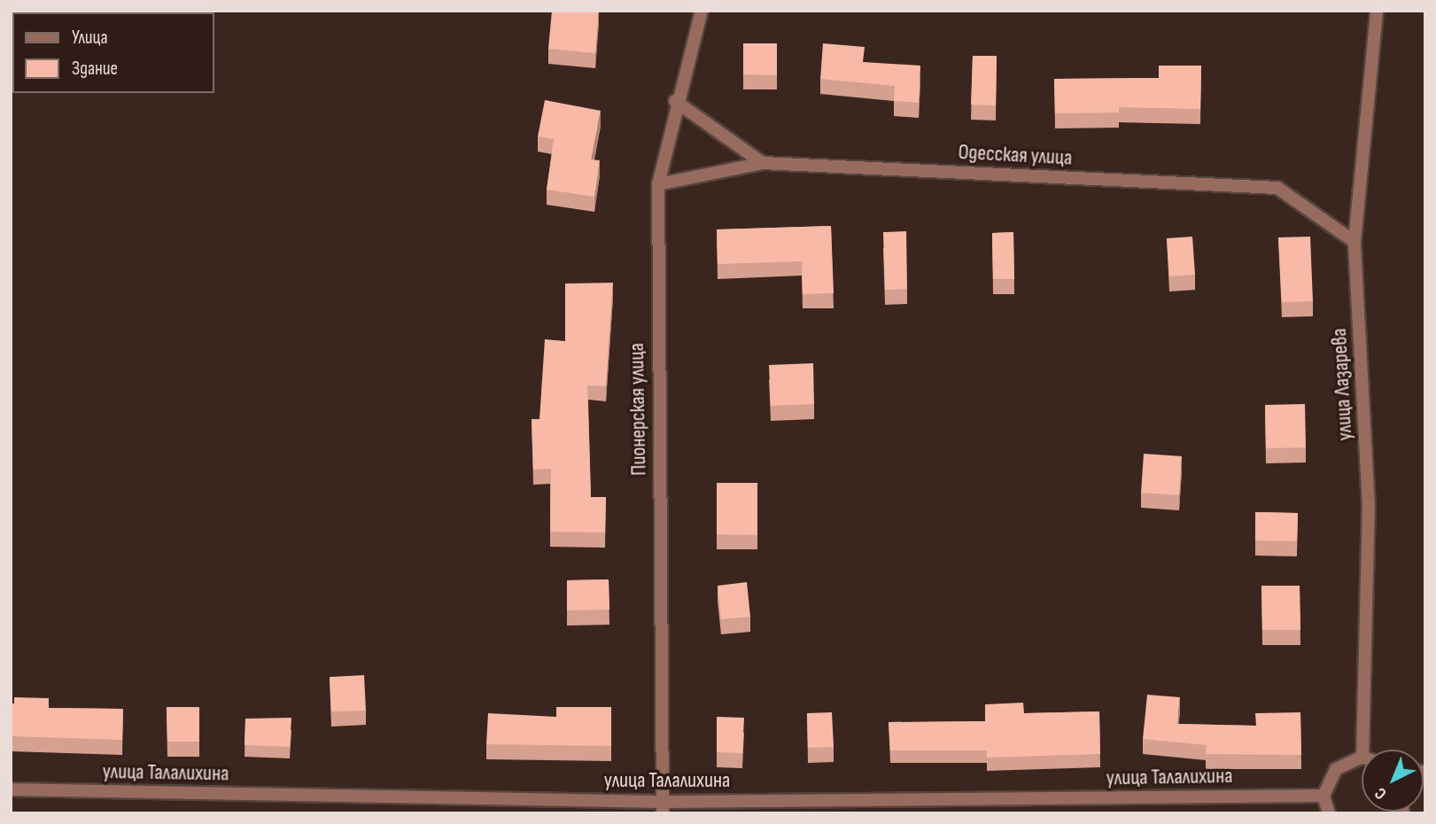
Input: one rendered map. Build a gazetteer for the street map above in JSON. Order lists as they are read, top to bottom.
{
  "streets": {
    "street": [
      "Одесская улица",
      "улица Лазарева",
      "Пионерская улица",
      "улица Талалихина"
    ]
  },
  "crossings": [
    ["Одесская улица", "улица Лазарева"],
    ["Одесская улица", "Пионерская улица"],
    ["Пионерская улица", "улица Талалихина"]
  ],
  "legend": ["Улица", "Здание"],
  "north": "bottom left"
}
